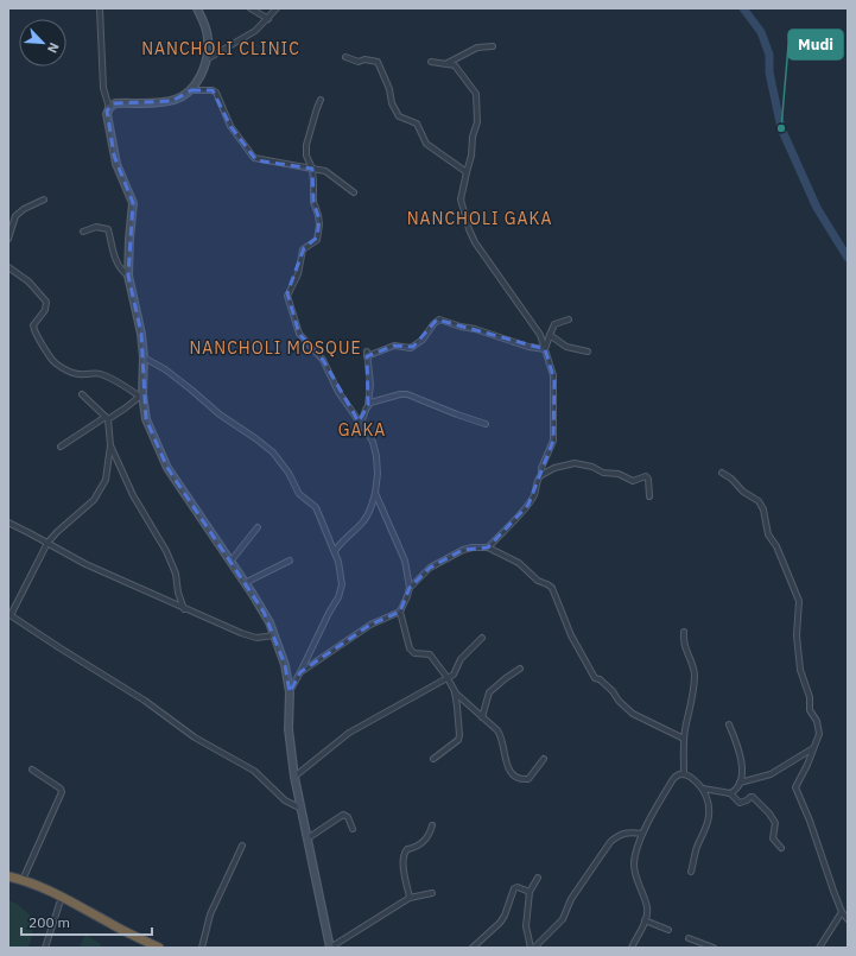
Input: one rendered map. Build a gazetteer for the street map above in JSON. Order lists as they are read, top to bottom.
{
  "districts": [
    "NANCHOLI CLINIC",
    "NANCHOLI GAKA",
    "NANCHOLI MOSQUE",
    "GAKA"
  ],
  "places": ["Mudi"],
  "scale_bar": "200 m",
  "north": "bottom right"
}
